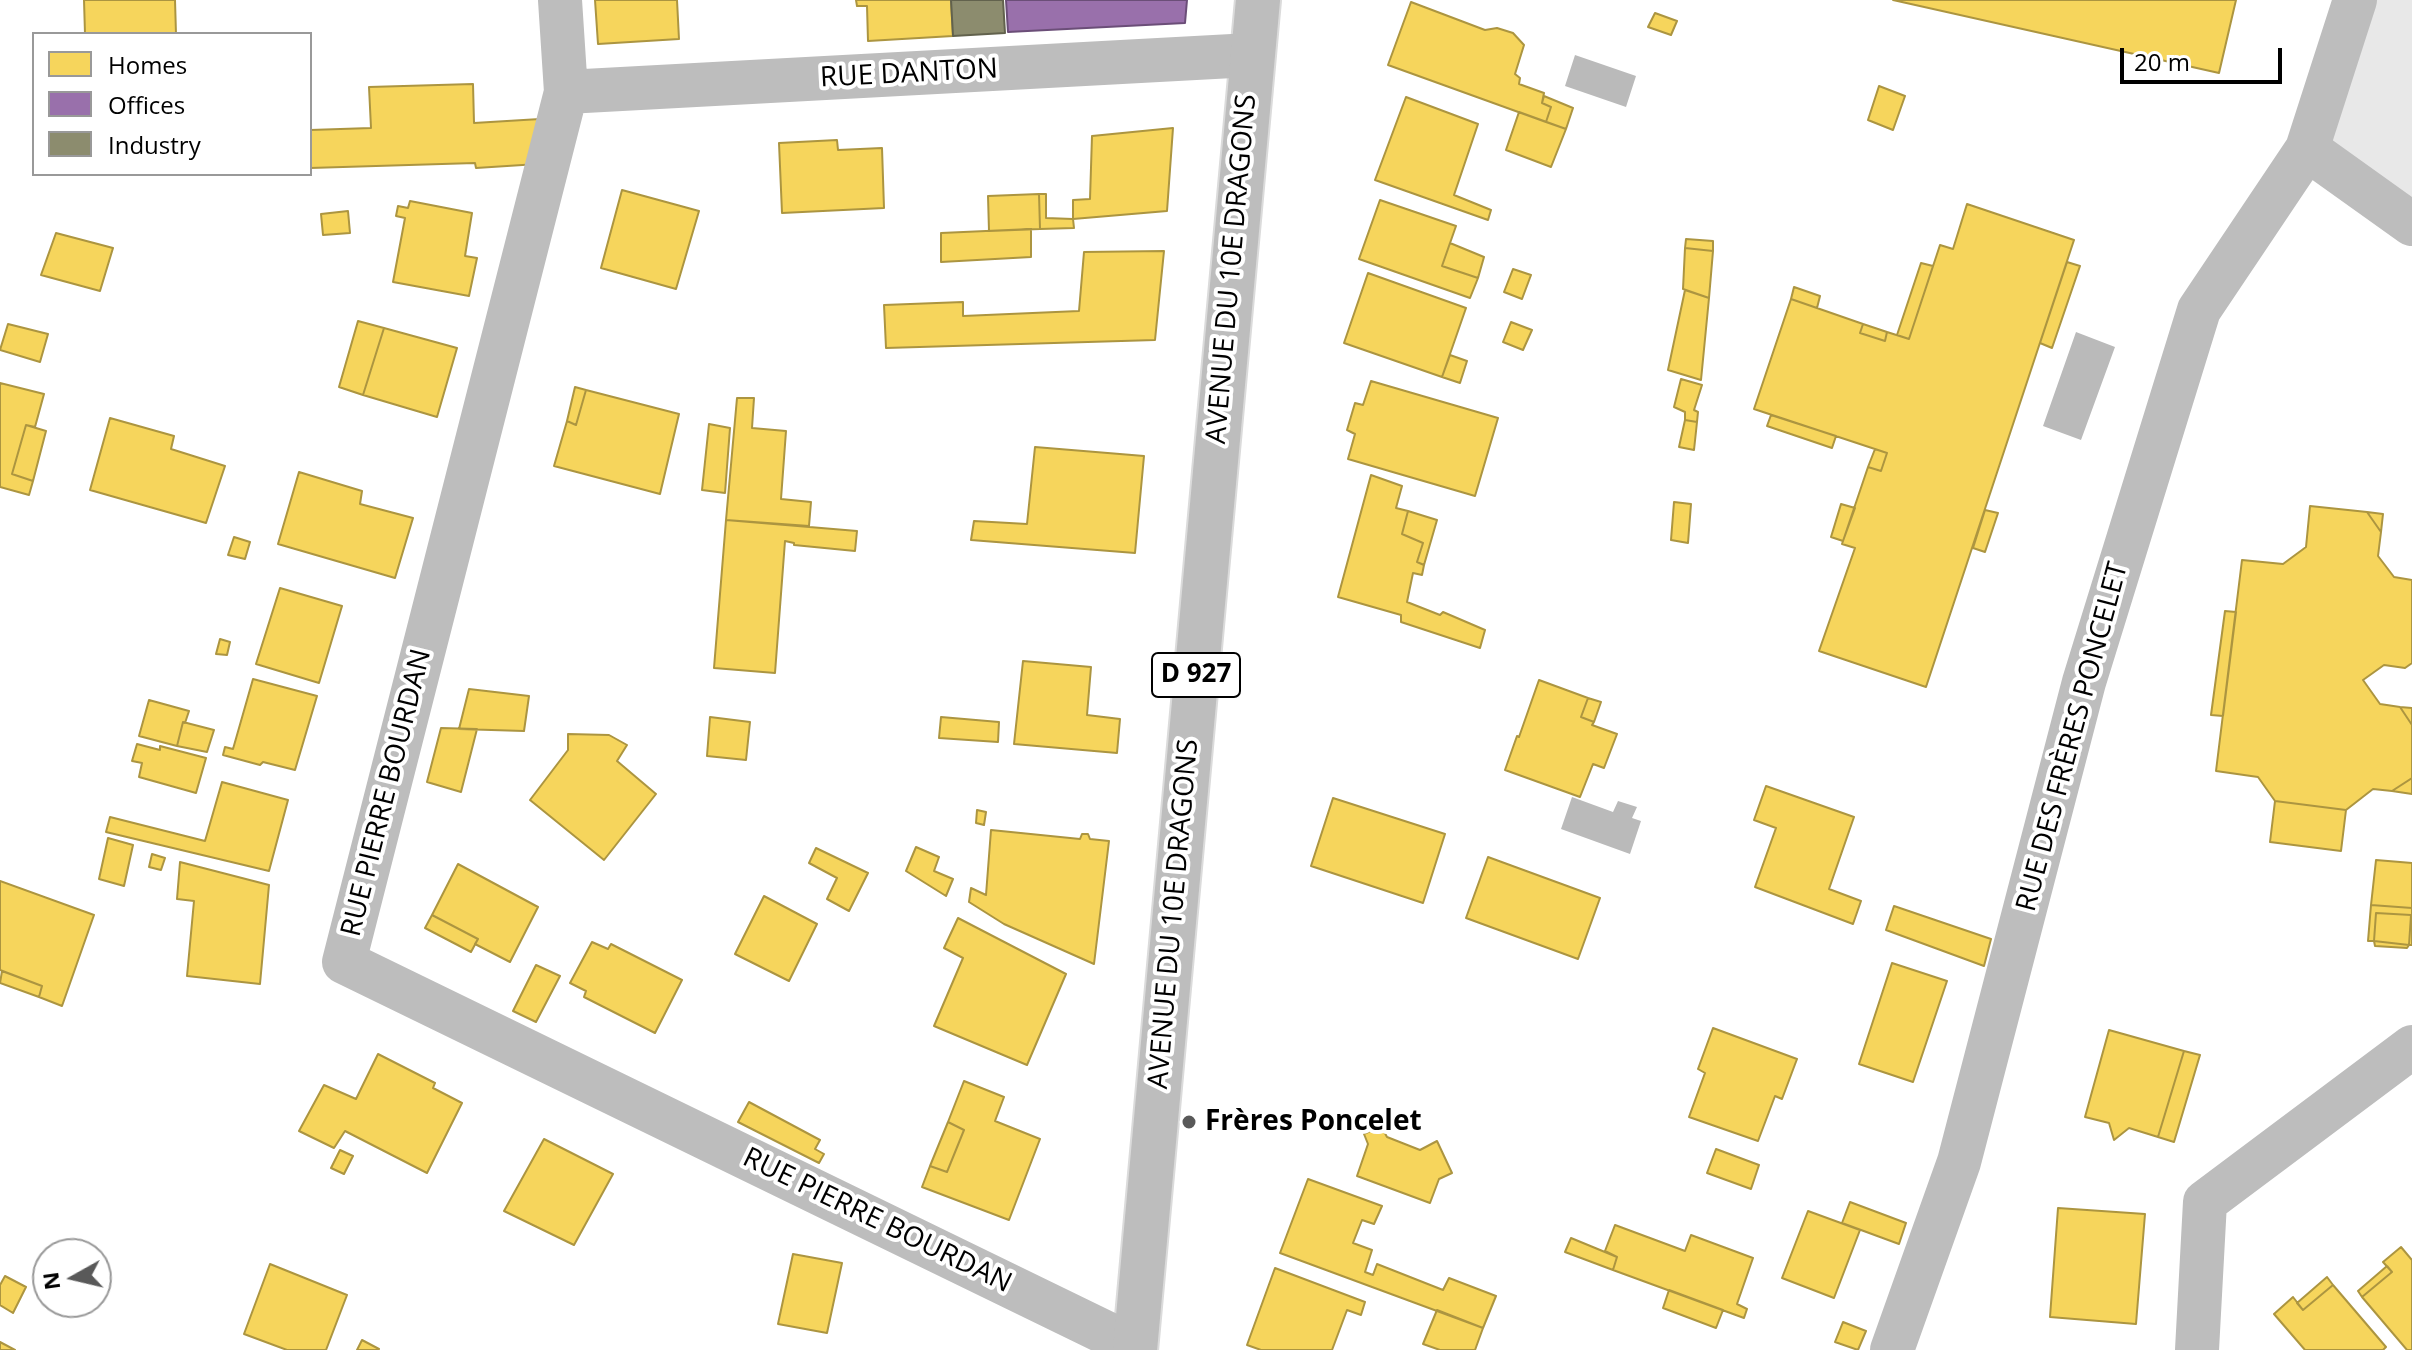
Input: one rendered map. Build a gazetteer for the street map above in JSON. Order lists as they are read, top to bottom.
{
  "streets": {
    "street": [
      "RUE DANTON",
      "AVENUE DU 10E DRAGONS",
      "D 927",
      "RUE DES FRÈRES PONCELET",
      "RUE PIERRE BOURDAN"
    ]
  },
  "crossings": [
    ["RUE DANTON", "AVENUE DU 10E DRAGONS"],
    ["RUE DANTON", "RUE PIERRE BOURDAN"],
    ["AVENUE DU 10E DRAGONS", "RUE PIERRE BOURDAN"]
  ],
  "places": ["Frères Poncelet"],
  "legend": ["Homes", "Offices", "Industry"],
  "scale_bar": "20 m",
  "north": "left"
}
